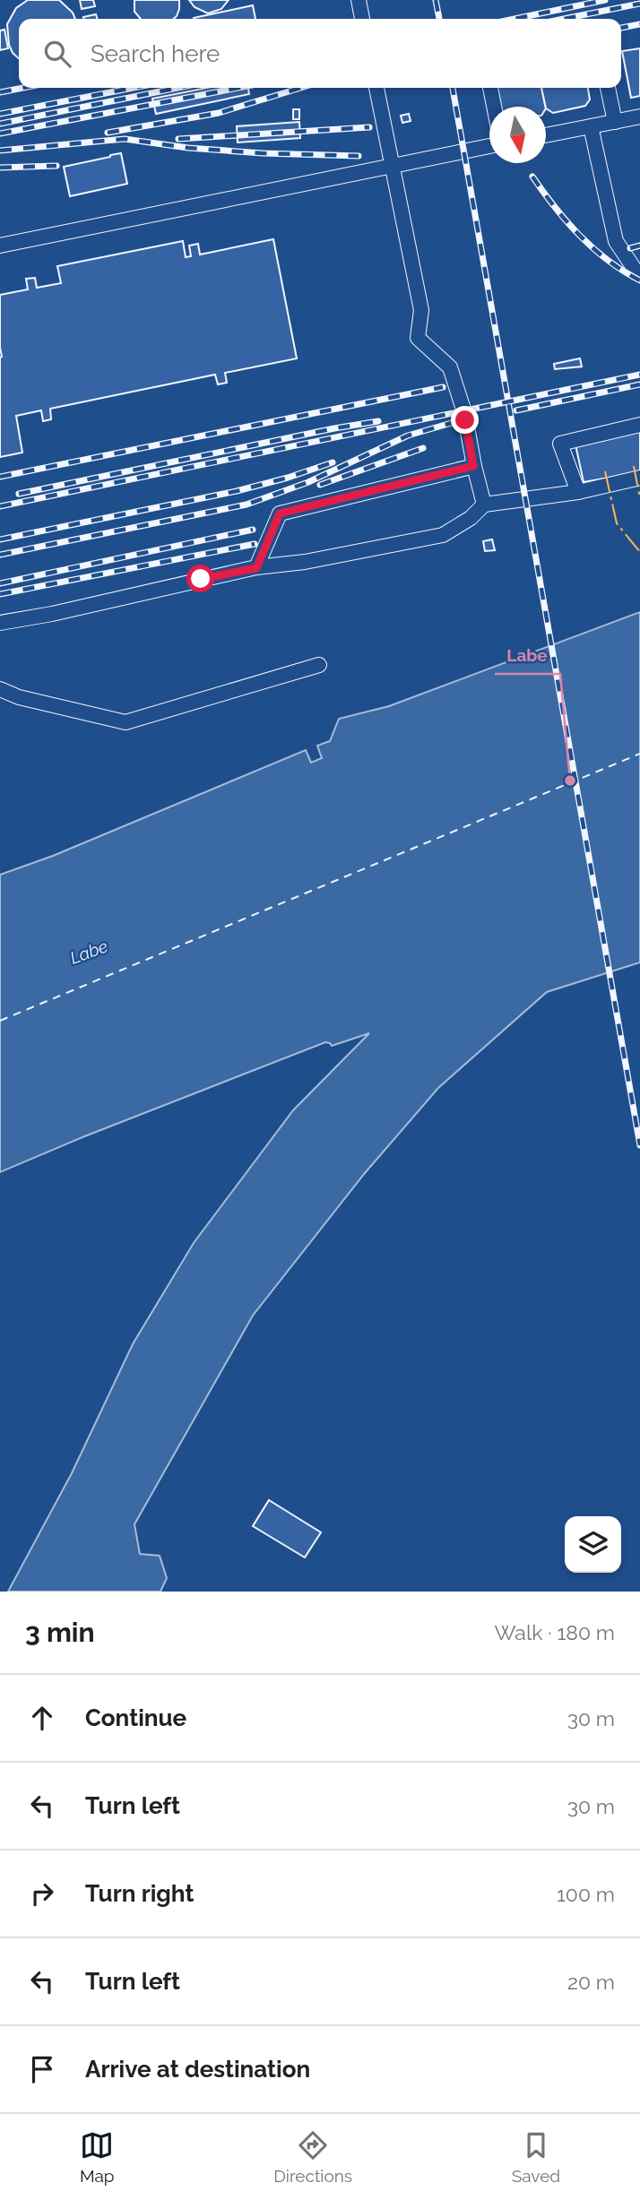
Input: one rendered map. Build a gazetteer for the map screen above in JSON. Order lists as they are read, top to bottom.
{
  "water": ["Labe"],
  "places": ["Labe"],
  "north": "bottom",
  "page": {
    "search": "Search here",
    "heading": ["3 min", "Walk · 180 m"],
    "list": [
      ["Continue", "30 m"],
      ["Turn left", "30 m"],
      ["Turn right", "100 m"],
      ["Turn left", "20 m"],
      "Arrive at destination"
    ],
    "nav": ["Map", "Directions", "Saved"]
  }
}
